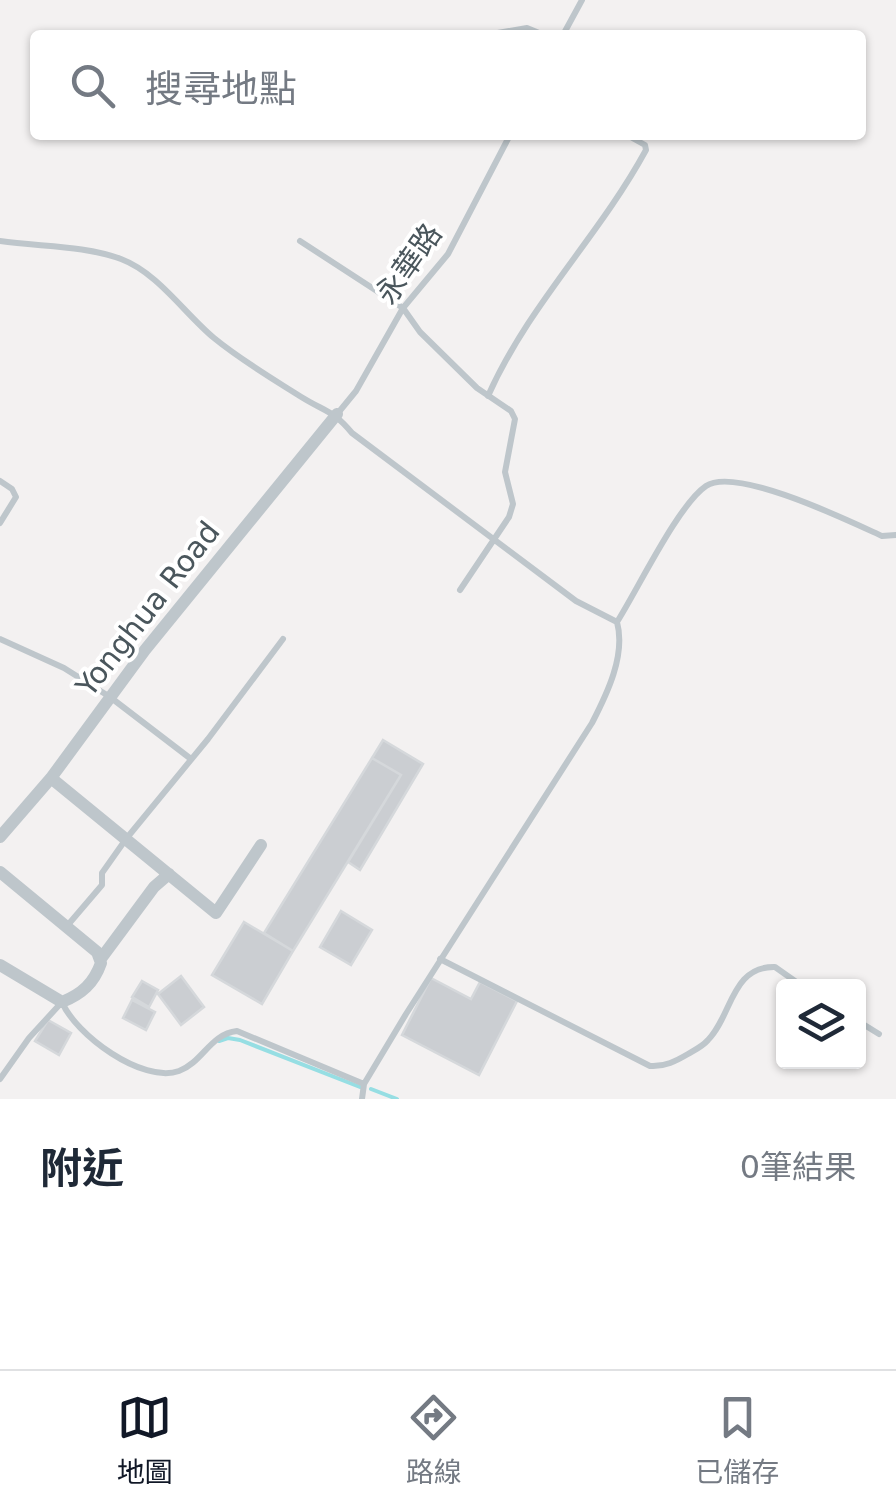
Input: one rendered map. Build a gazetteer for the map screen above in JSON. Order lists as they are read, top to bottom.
{
  "streets": {
    "street": ["Yonghua Road"],
    "lane": ["永華路"]
  },
  "crossings": [
    ["永華路", "Yonghua Road"]
  ],
  "page": {
    "search": "搜尋地點",
    "heading": ["附近", "0筆結果"],
    "nav": ["地圖", "路線", "已儲存"]
  }
}
